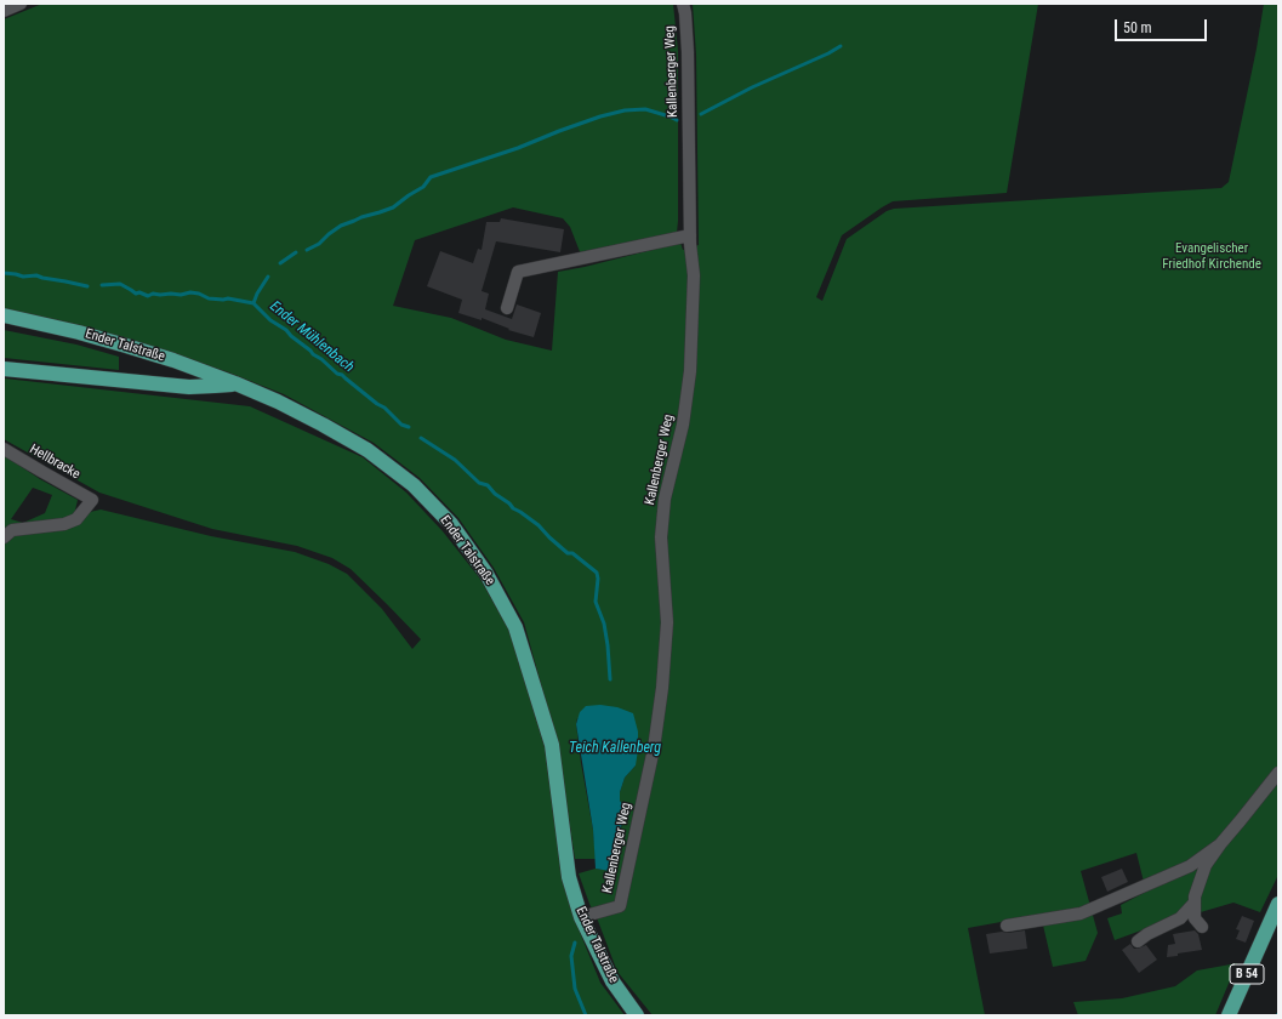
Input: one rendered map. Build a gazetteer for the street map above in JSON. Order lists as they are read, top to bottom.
{
  "streets": {
    "main road": ["Ender Talstraße", "B 54"],
    "street": ["Kallenberger Weg", "Hellbracke"]
  },
  "crossings": [
    ["Kallenberger Weg", "Ender Talstraße"]
  ],
  "water": ["Ender Mühlenbach", "Teich Kallenberg"],
  "parks": ["Evangelischer Friedhof Kirchende"],
  "scale_bar": "50 m"
}
